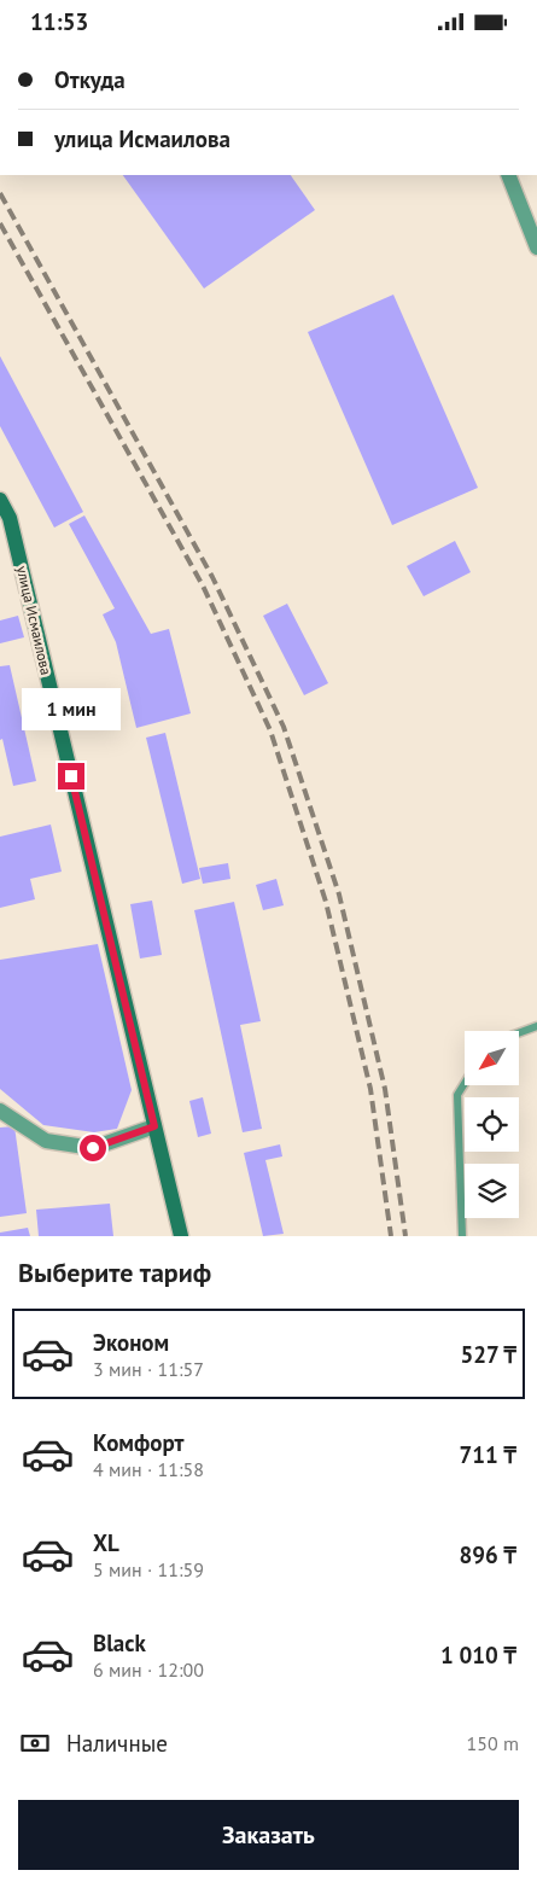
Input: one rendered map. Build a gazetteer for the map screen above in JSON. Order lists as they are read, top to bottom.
{
  "streets": {
    "main road": ["улица Исмаилова"]
  },
  "north": "bottom left",
  "page": {
    "status": "11:53",
    "banner": ["Откуда", "улица Исмаилова"],
    "bubble": "1 мин",
    "heading": "Выберите тариф",
    "list": [
      {
        "name": "Эконом",
        "note": "3 мин · 11:57",
        "value": "527 ₸"
      },
      {
        "name": "Комфорт",
        "note": "4 мин · 11:58",
        "value": "711 ₸"
      },
      {
        "name": "XL",
        "note": "5 мин · 11:59",
        "value": "896 ₸"
      },
      {
        "name": "Black",
        "note": "6 мин · 12:00",
        "value": "1 010 ₸"
      }
    ],
    "pay": ["Наличные", "150 m"],
    "buttons": "Заказать"
  }
}
